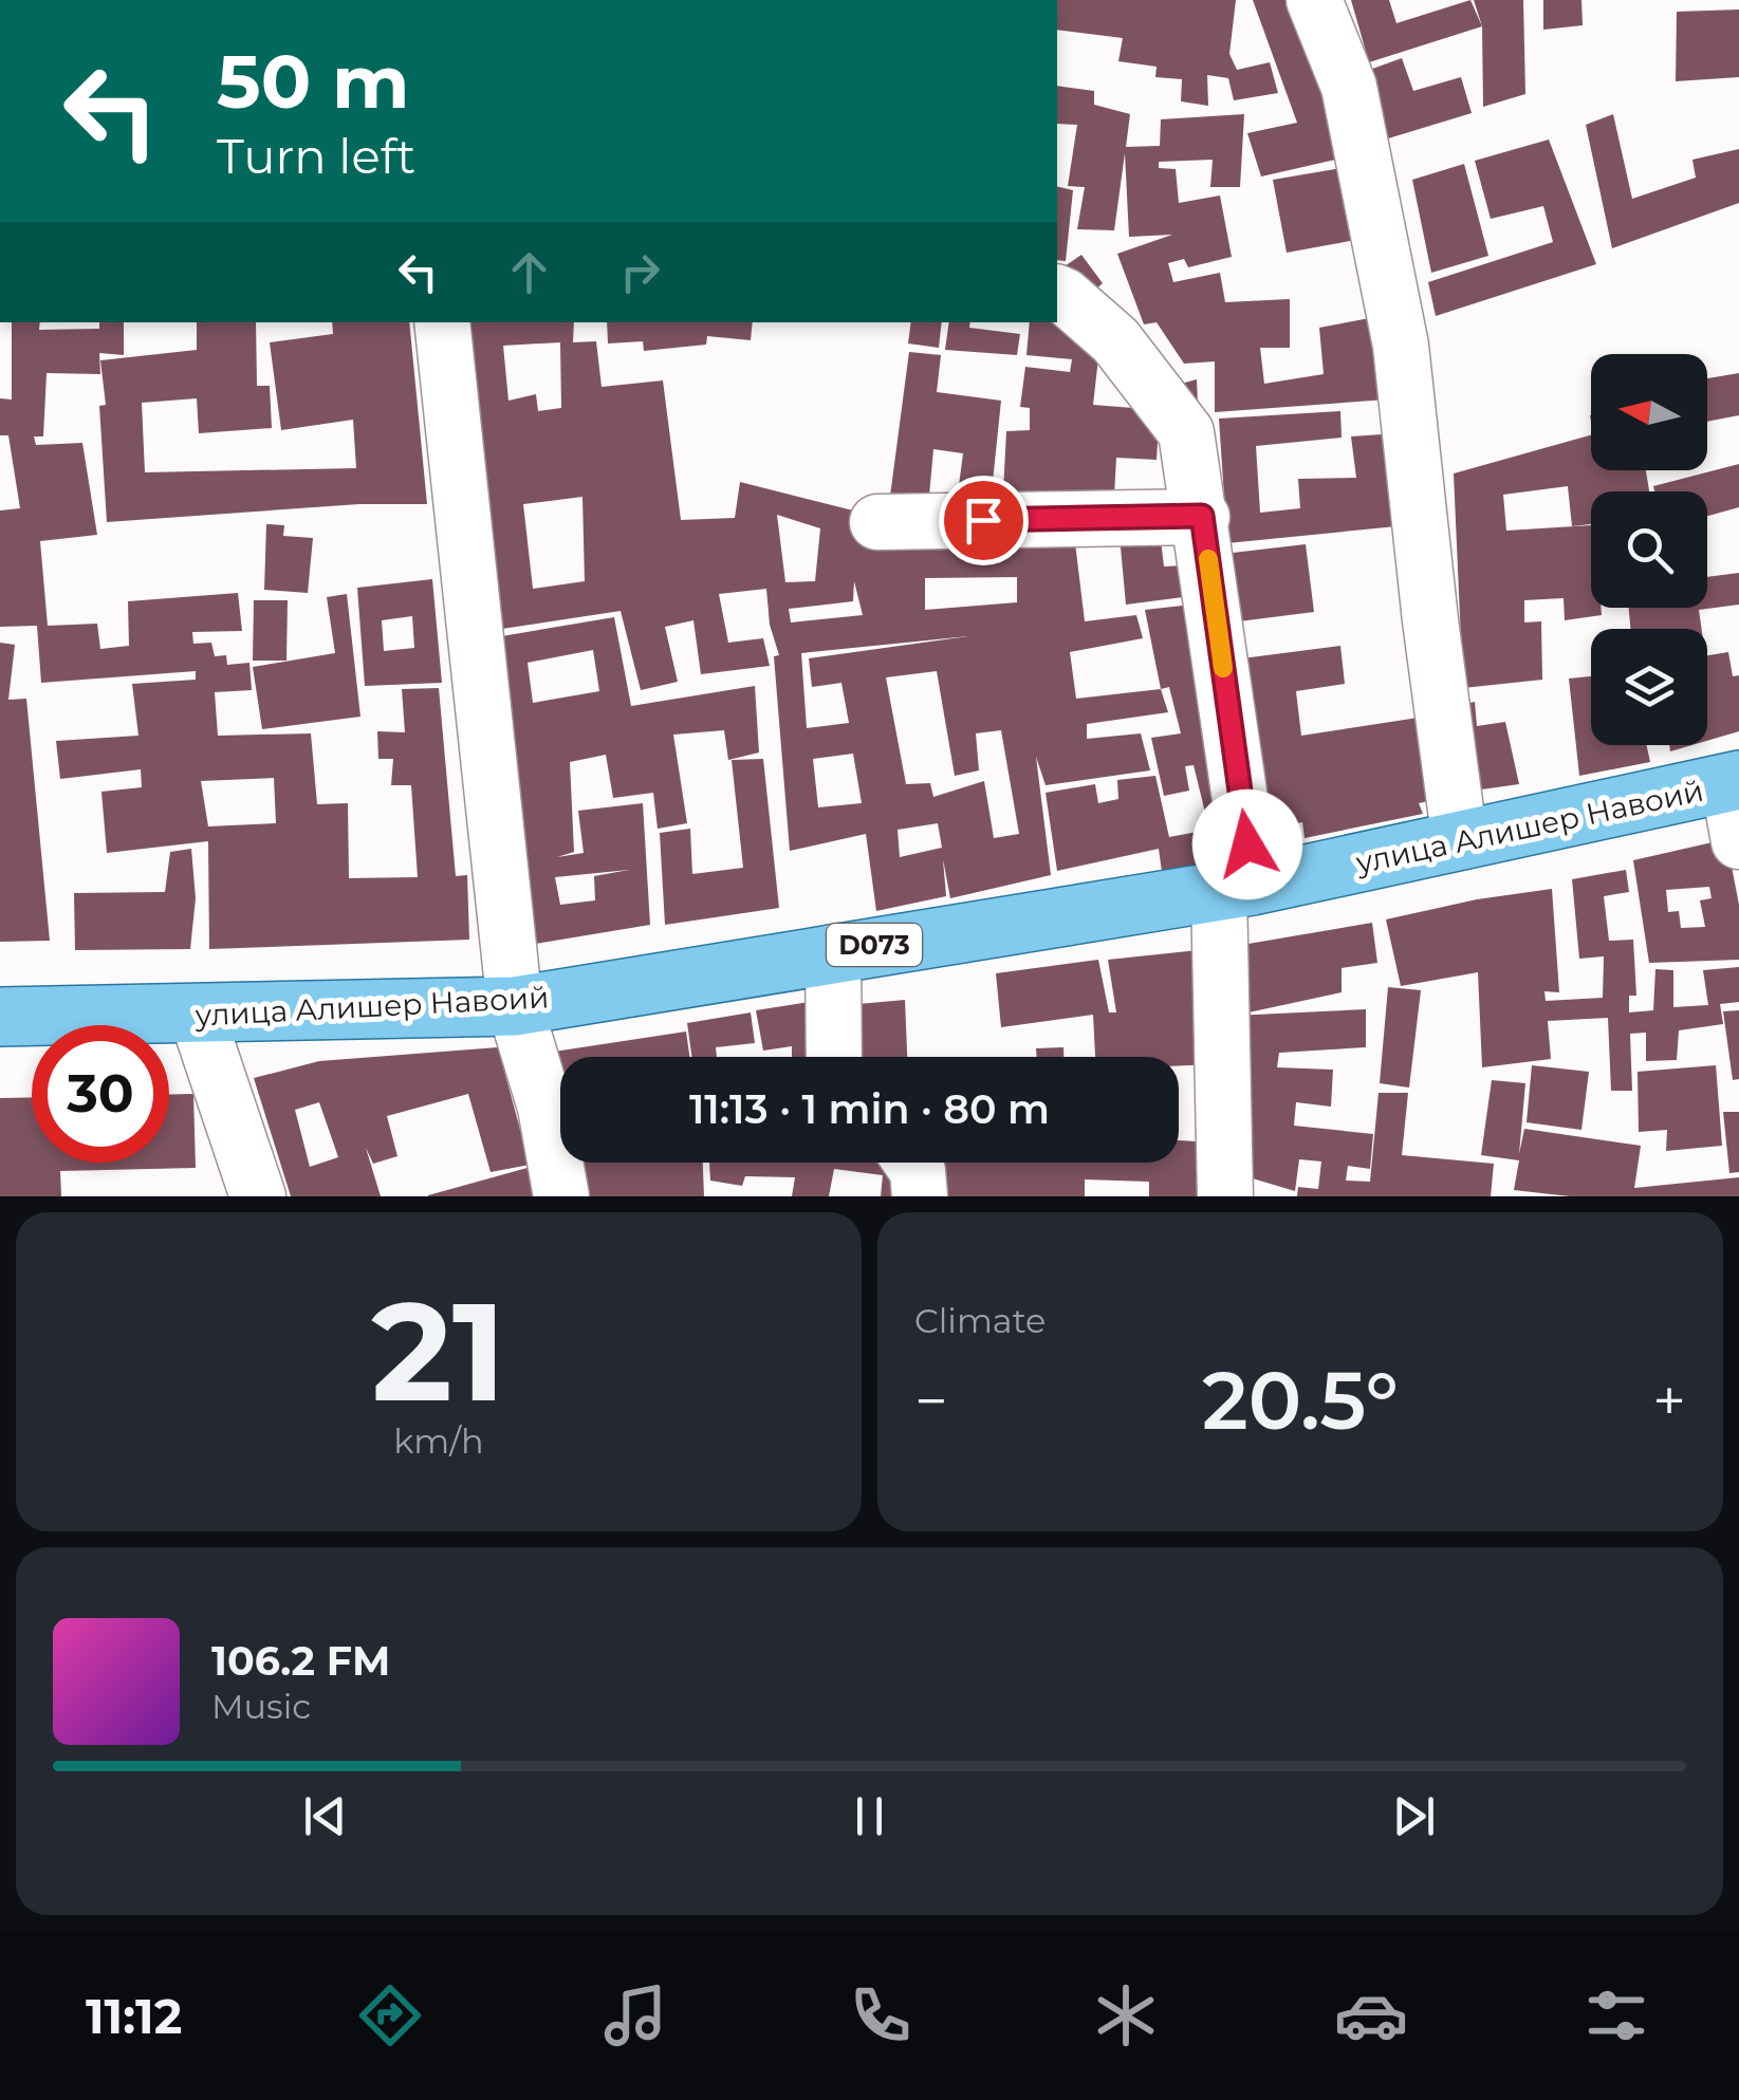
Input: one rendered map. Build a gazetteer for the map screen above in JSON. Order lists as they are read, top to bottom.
{
  "streets": {
    "main road": ["улица Алишер Навоий", "D073"]
  },
  "north": "left",
  "page": {
    "turn": ["50 m", "Turn left"],
    "limit": "30",
    "trip": "11:13 · 1 min · 80 m",
    "tile": [
      ["21", "km/h"],
      "Climate"
    ],
    "heat": ["−", "20.5°", "+"],
    "song": ["106.2 FM", "Music"],
    "tabs": "11:12"
  }
}
